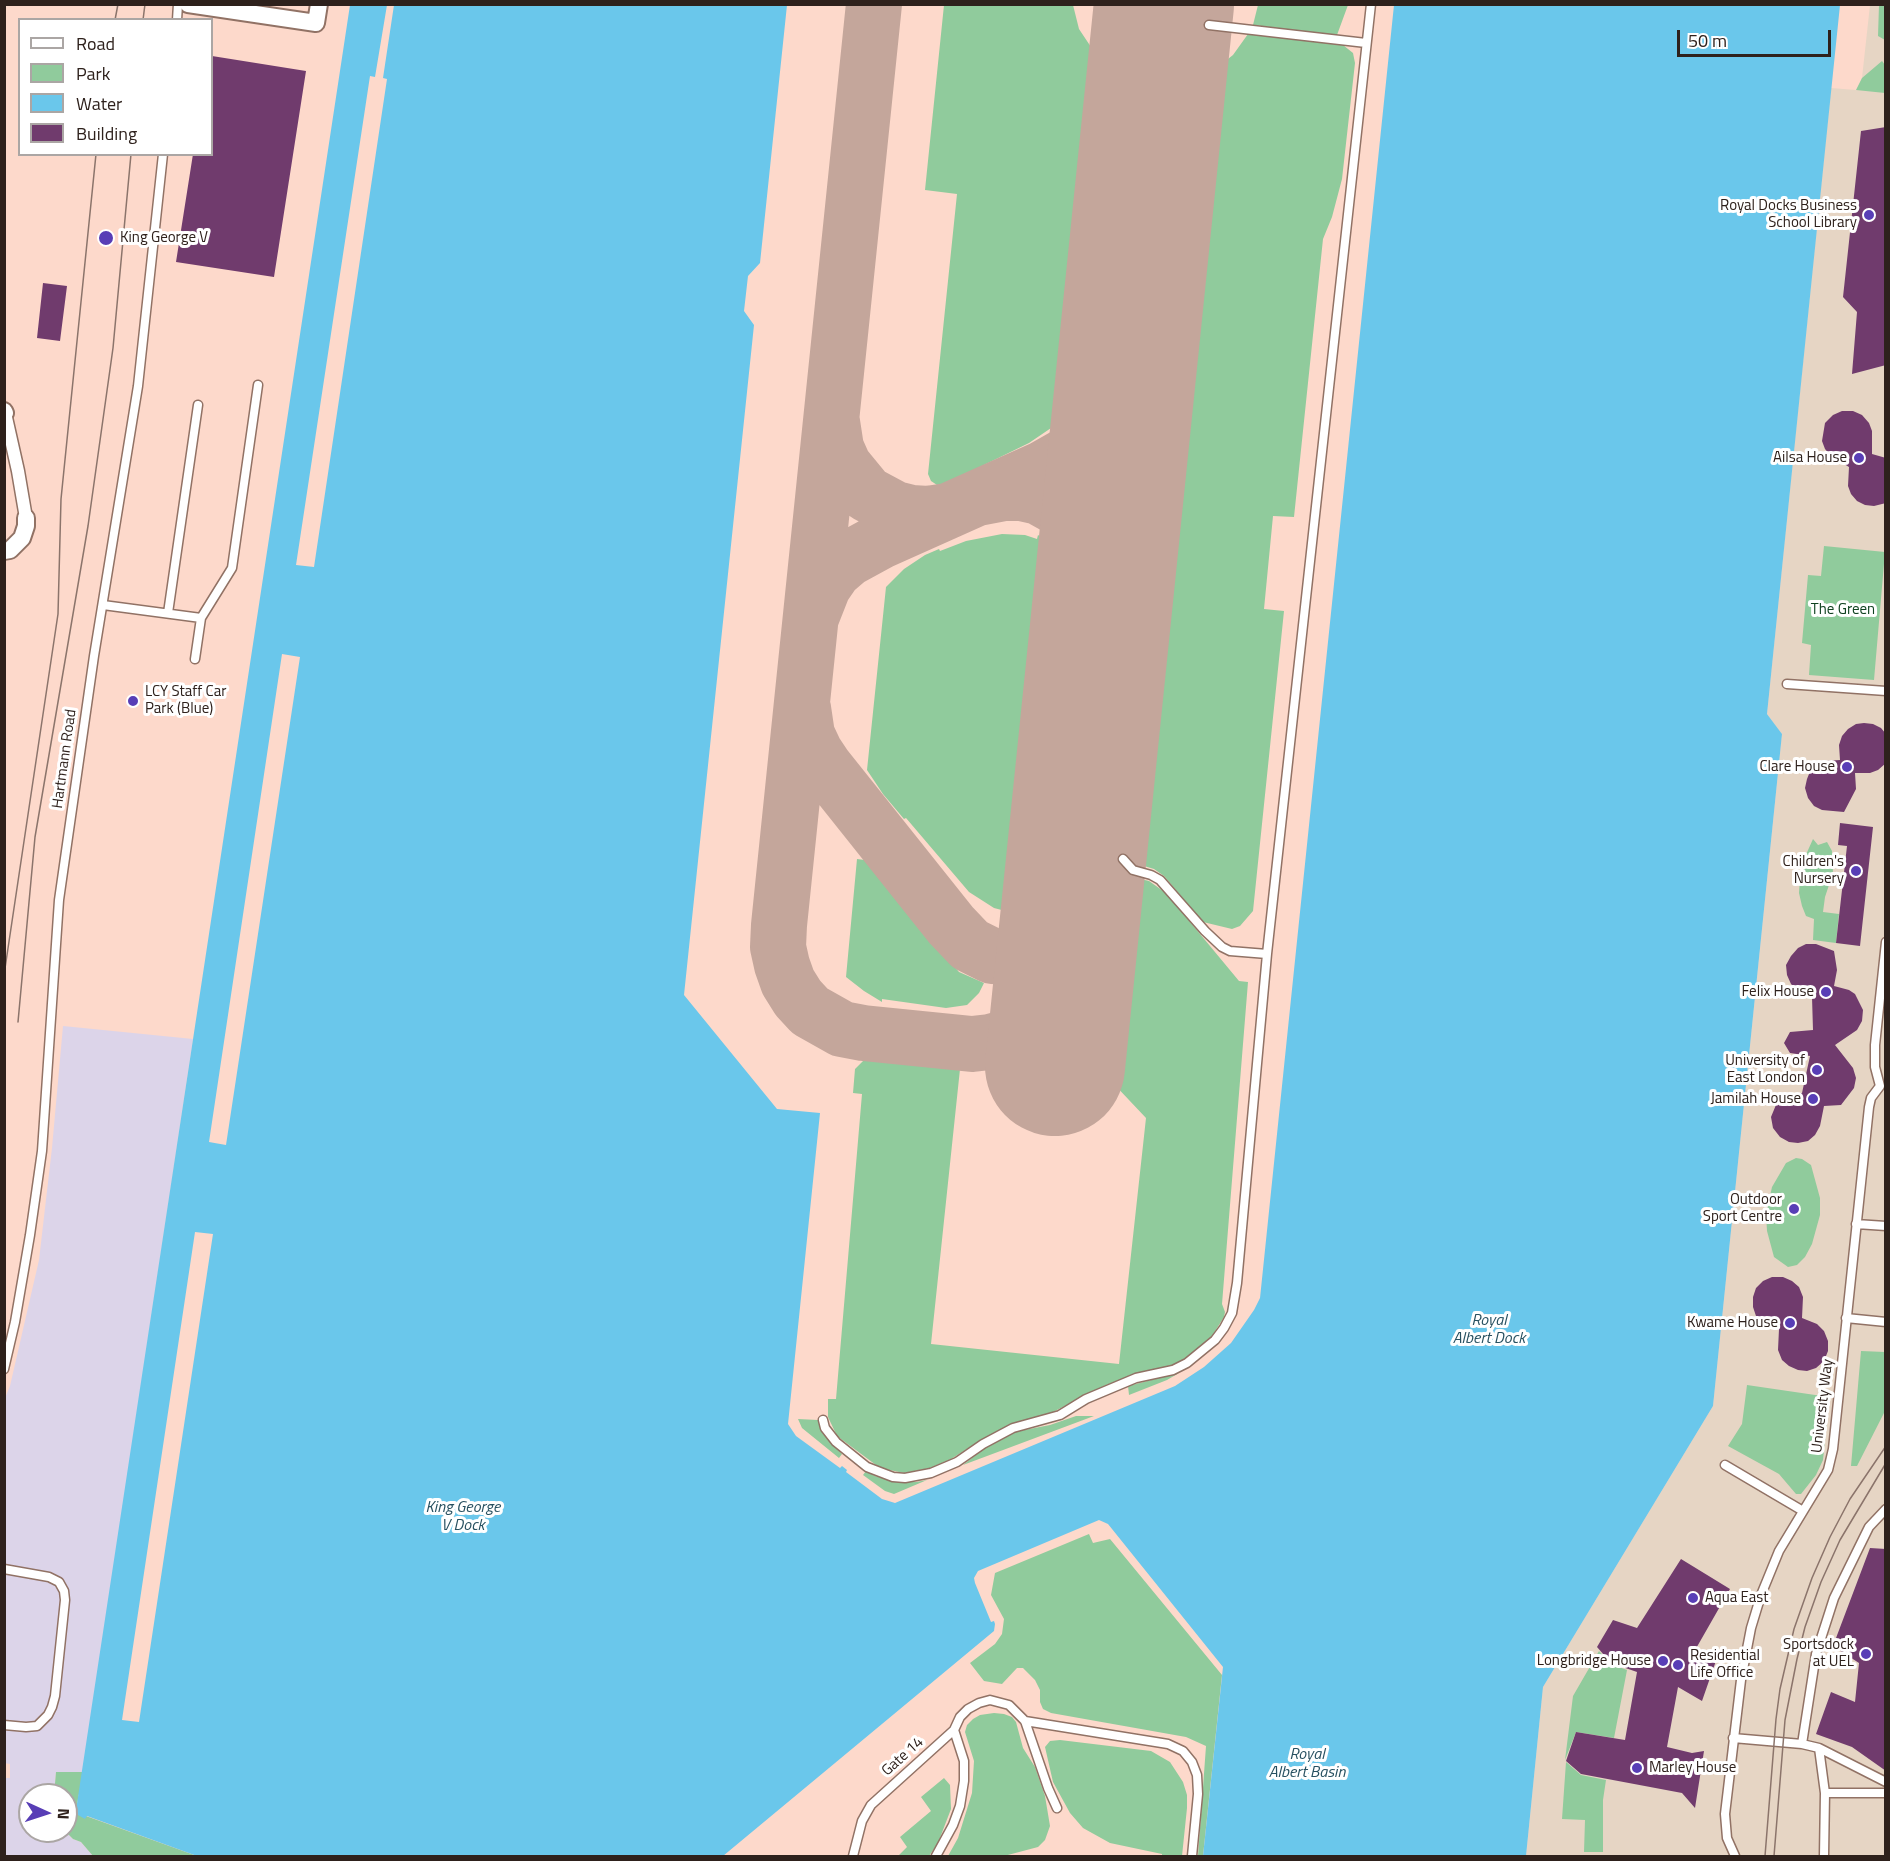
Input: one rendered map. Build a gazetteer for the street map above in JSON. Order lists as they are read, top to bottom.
{
  "streets": {
    "lane": ["Hartmann Road", "University Way", "Gate 14"]
  },
  "water": ["Royal Albert Dock", "King George V Dock", "Royal Albert Basin"],
  "parks": ["The Green"],
  "places": [
    "Royal Docks Business School Library",
    "King George V",
    "Ailsa House",
    "LCY Staff Car Park (Blue)",
    "Clare House",
    "Children's Nursery",
    "Felix House",
    "University of East London",
    "Jamilah House",
    "Outdoor Sport Centre",
    "Kwame House",
    "Aqua East",
    "Sportsdock at UEL",
    "Longbridge House",
    "Residential Life Office",
    "Marley House"
  ],
  "legend": [
    "Road",
    "Park",
    "Water",
    "Building"
  ],
  "scale_bar": "50 m",
  "north": "right"
}
